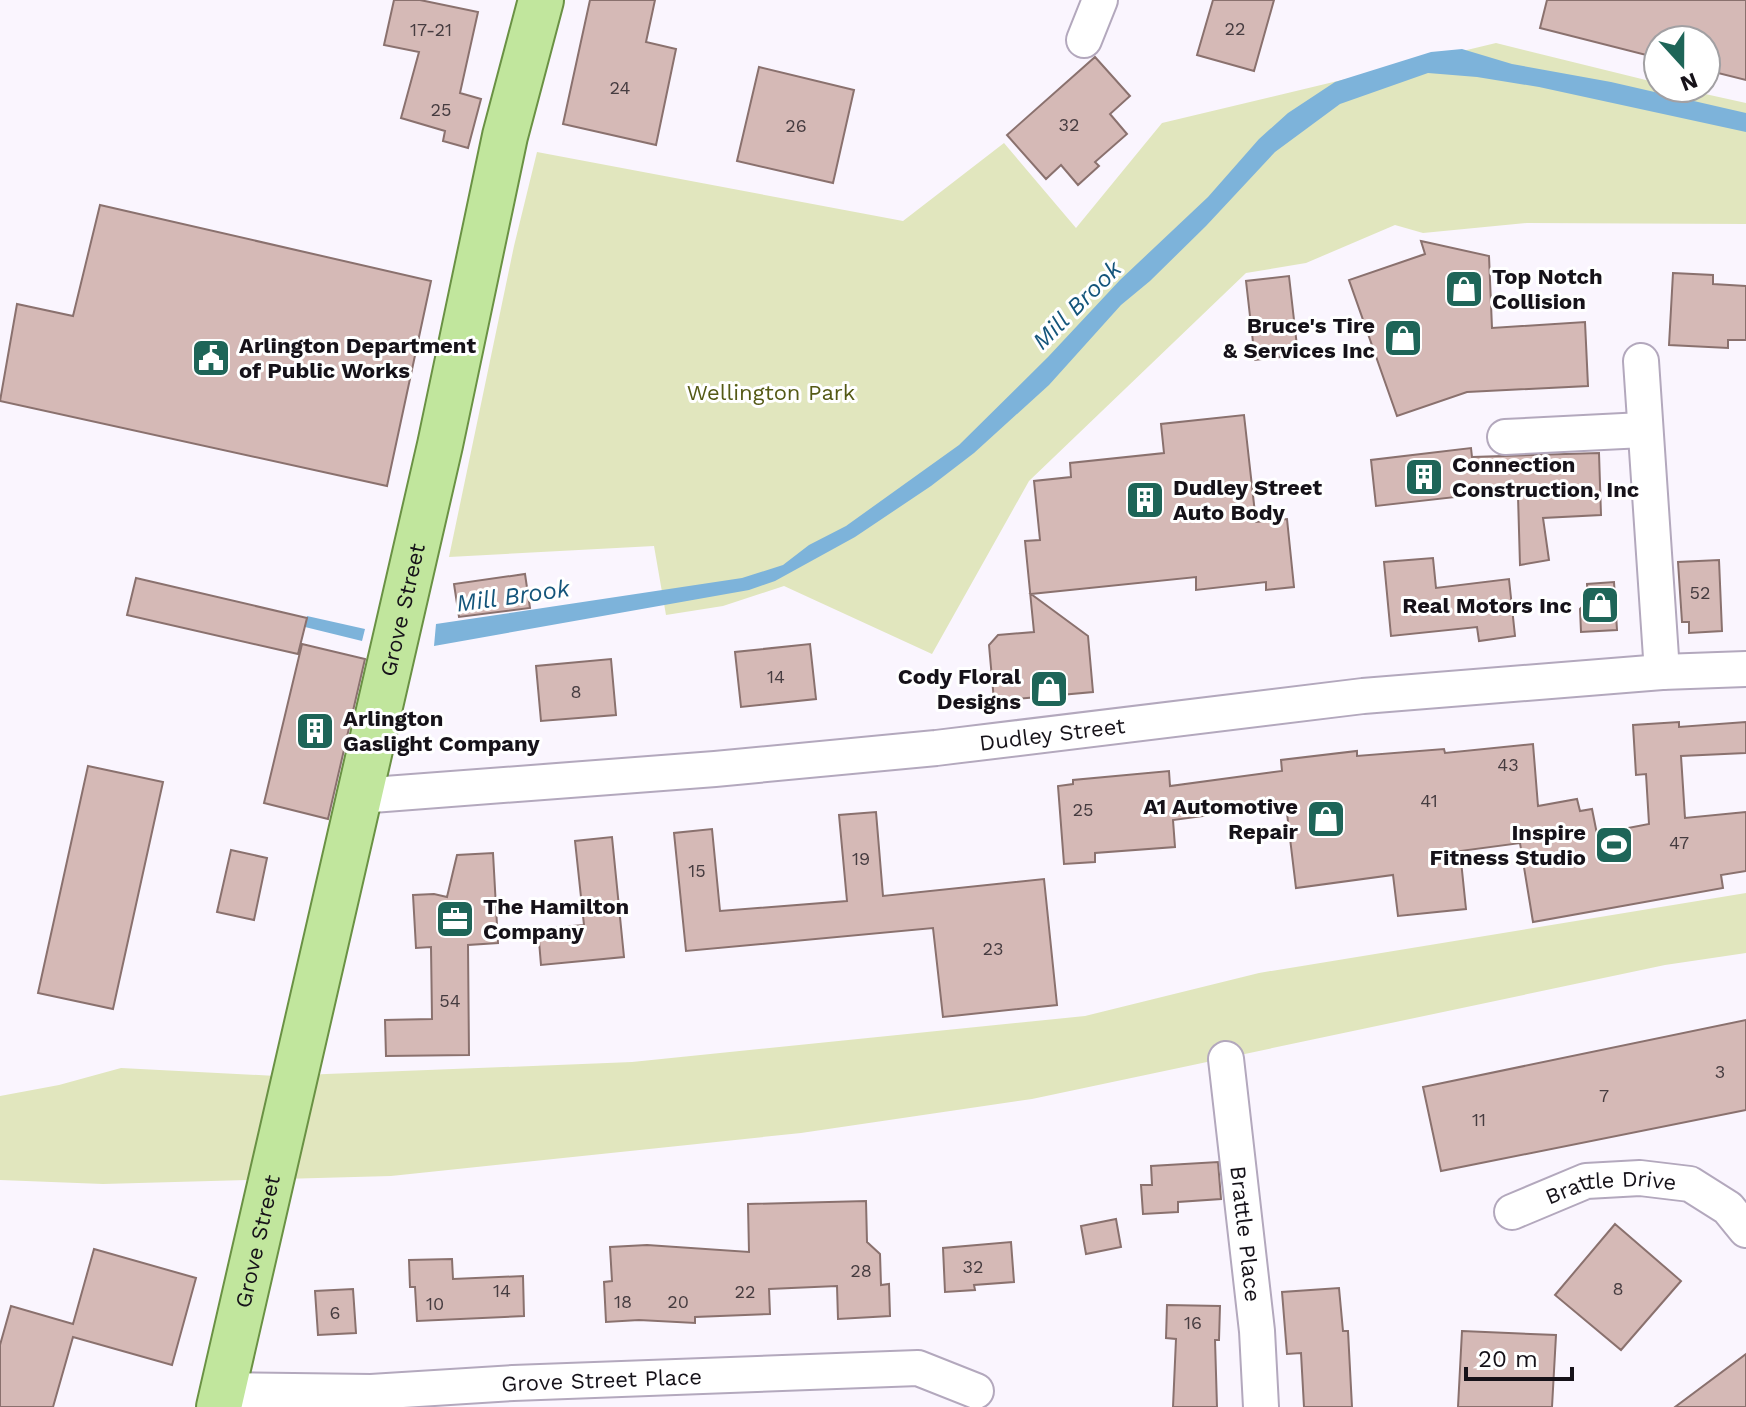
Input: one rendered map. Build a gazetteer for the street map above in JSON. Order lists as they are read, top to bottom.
{
  "streets": {
    "main road": ["Grove Street"],
    "street": [
      "Dudley Street",
      "Brattle Drive",
      "Brattle Place",
      "Grove Street Place"
    ]
  },
  "crossings": [
    ["Grove Street", "Dudley Street"],
    ["Grove Street", "Grove Street Place"]
  ],
  "water": ["Mill Brook"],
  "parks": ["Wellington Park"],
  "places": {
    "shop": [
      "Top Notch Collision",
      "Bruce's Tire & Services Inc",
      "Real Motors Inc",
      "Cody Floral Designs",
      "A1 Automotive Repair"
    ],
    "public building": ["Arlington Department of Public Works"],
    "building": ["Connection Construction, Inc", "Dudley Street Auto Body", "Arlington Gaslight Company"],
    "sports": ["Inspire Fitness Studio"],
    "office": ["The Hamilton Company"]
  },
  "house_numbers": [
    "22",
    "17-21",
    "24",
    "25",
    "32",
    "26",
    "52",
    "14",
    "8",
    "43",
    "41",
    "25",
    "47",
    "19",
    "15",
    "23",
    "54",
    "3",
    "7",
    "11",
    "32",
    "28",
    "8",
    "14",
    "22",
    "18",
    "20",
    "10",
    "6",
    "16"
  ],
  "scale_bar": "20 m",
  "north": "bottom"
}
